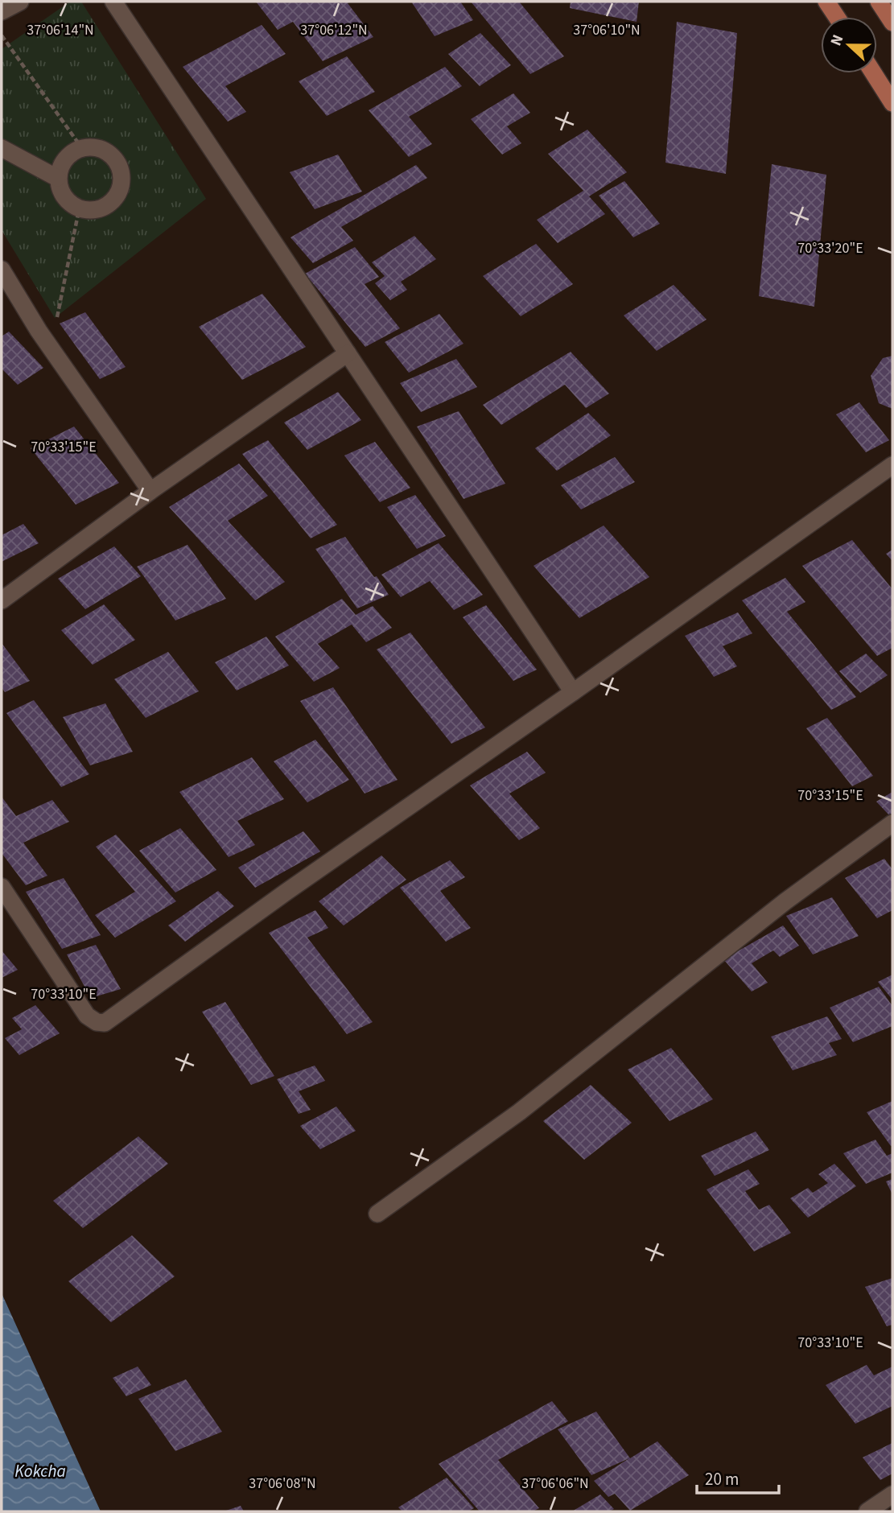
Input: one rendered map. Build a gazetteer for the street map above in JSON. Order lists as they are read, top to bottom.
{
  "water": ["Kokcha"],
  "scale_bar": "20 m",
  "north": "left",
  "coordinates": [
    "37°06'12\"N",
    "37°06'14\"N",
    "37°06'10\"N",
    "70°33'20\"E",
    "70°33'15\"E",
    "70°33'10\"E",
    "37°06'08\"N",
    "37°06'06\"N"
  ]
}
